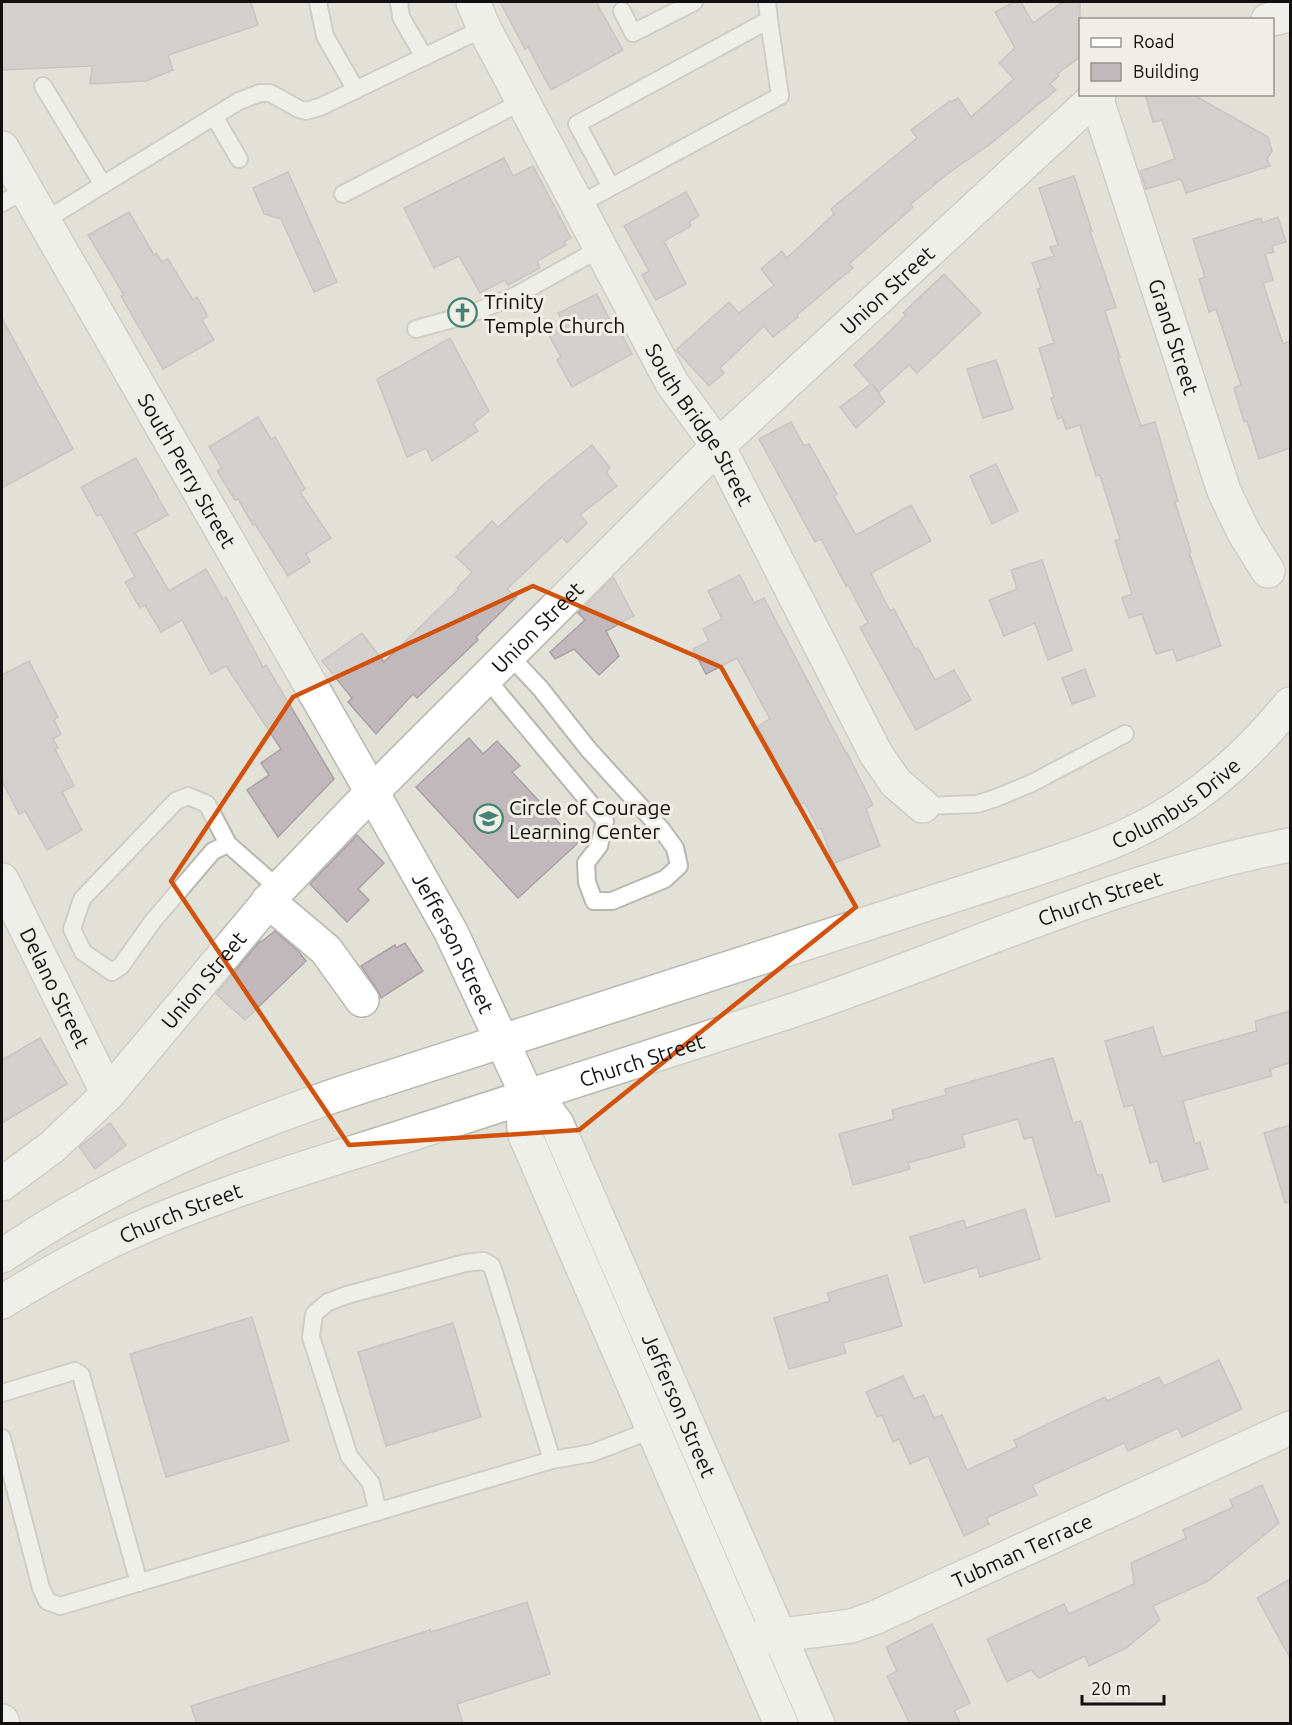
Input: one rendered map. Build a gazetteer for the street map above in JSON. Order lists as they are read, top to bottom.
{
  "streets": {
    "main road": [
      "Union Street",
      "Grand Street",
      "South Bridge Street",
      "South Perry Street",
      "Columbus Drive",
      "Church Street",
      "Jefferson Street",
      "Delano Street",
      "Tubman Terrace"
    ]
  },
  "crossings": [
    ["Union Street", "Grand Street"],
    ["Union Street", "South Bridge Street"],
    ["Union Street", "South Perry Street"],
    ["Union Street", "Jefferson Street"],
    ["Union Street", "Delano Street"],
    ["South Perry Street", "Jefferson Street"],
    ["Columbus Drive", "Jefferson Street"],
    ["Church Street", "Jefferson Street"],
    ["Jefferson Street", "Tubman Terrace"]
  ],
  "places": {
    "church": ["Trinity Temple Church"],
    "school or university": ["Circle of Courage Learning Center"]
  },
  "legend": ["Road", "Building"],
  "scale_bar": "20 m"
}
